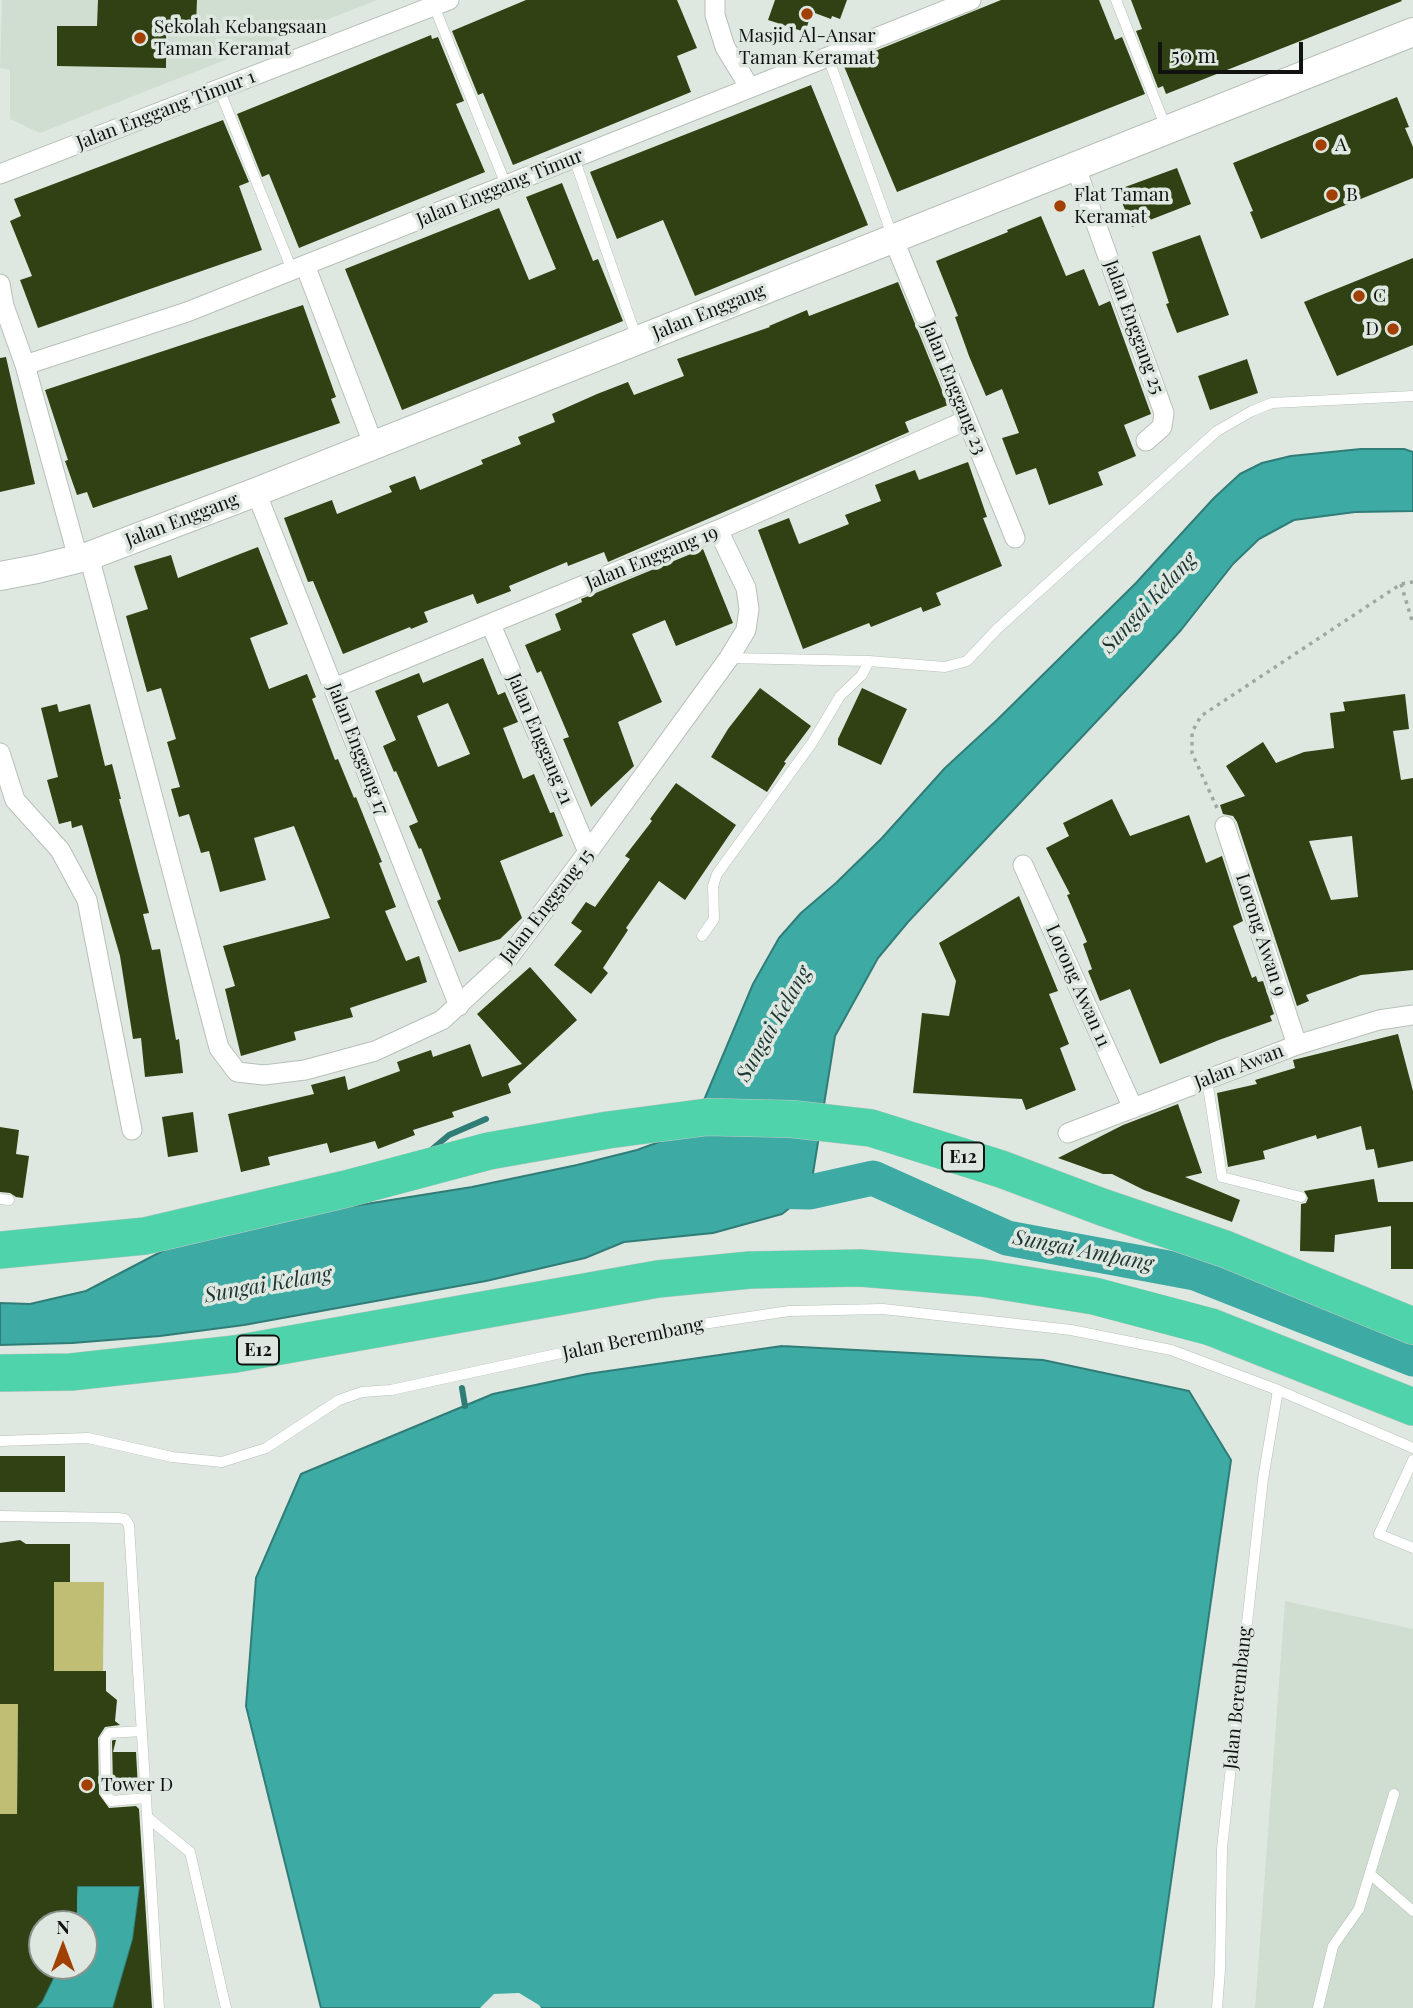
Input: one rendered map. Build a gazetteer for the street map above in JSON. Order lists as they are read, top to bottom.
{
  "streets": {
    "highway": ["E12"],
    "main road": ["Jalan Enggang"],
    "street": [
      "Jalan Enggang Timur 1",
      "Jalan Enggang Timur",
      "Jalan Enggang 25",
      "Jalan Enggang 23",
      "Jalan Enggang 19",
      "Jalan Enggang 21",
      "Jalan Enggang 17",
      "Jalan Enggang 15",
      "Lorong Awan 9",
      "Lorong Awan 11",
      "Jalan Awan"
    ],
    "lane": ["Jalan Berembang"]
  },
  "crossings": [
    ["Jalan Enggang", "Jalan Enggang 25"],
    ["Jalan Enggang", "Jalan Enggang 23"],
    ["Jalan Enggang", "Jalan Enggang 17"],
    ["Jalan Enggang", "Jalan Enggang 15"],
    ["Jalan Enggang 23", "Jalan Enggang 19"],
    ["Jalan Enggang 19", "Jalan Enggang 21"],
    ["Jalan Enggang 19", "Jalan Enggang 17"],
    ["Jalan Enggang 19", "Jalan Enggang 15"],
    ["Jalan Enggang 21", "Jalan Enggang 15"],
    ["Jalan Enggang 17", "Jalan Enggang 15"],
    ["Lorong Awan 9", "Jalan Awan"],
    ["Lorong Awan 11", "Jalan Awan"]
  ],
  "water": ["Sungai Kelang", "Sungai Ampang"],
  "places": [
    "Masjid Al-Ansar Taman Keramat",
    "Sekolah Kebangsaan Taman Keramat",
    "A",
    "B",
    "Flat Taman Keramat",
    "C",
    "D",
    "Tower D"
  ],
  "scale_bar": "50 m",
  "north": "top"
}
